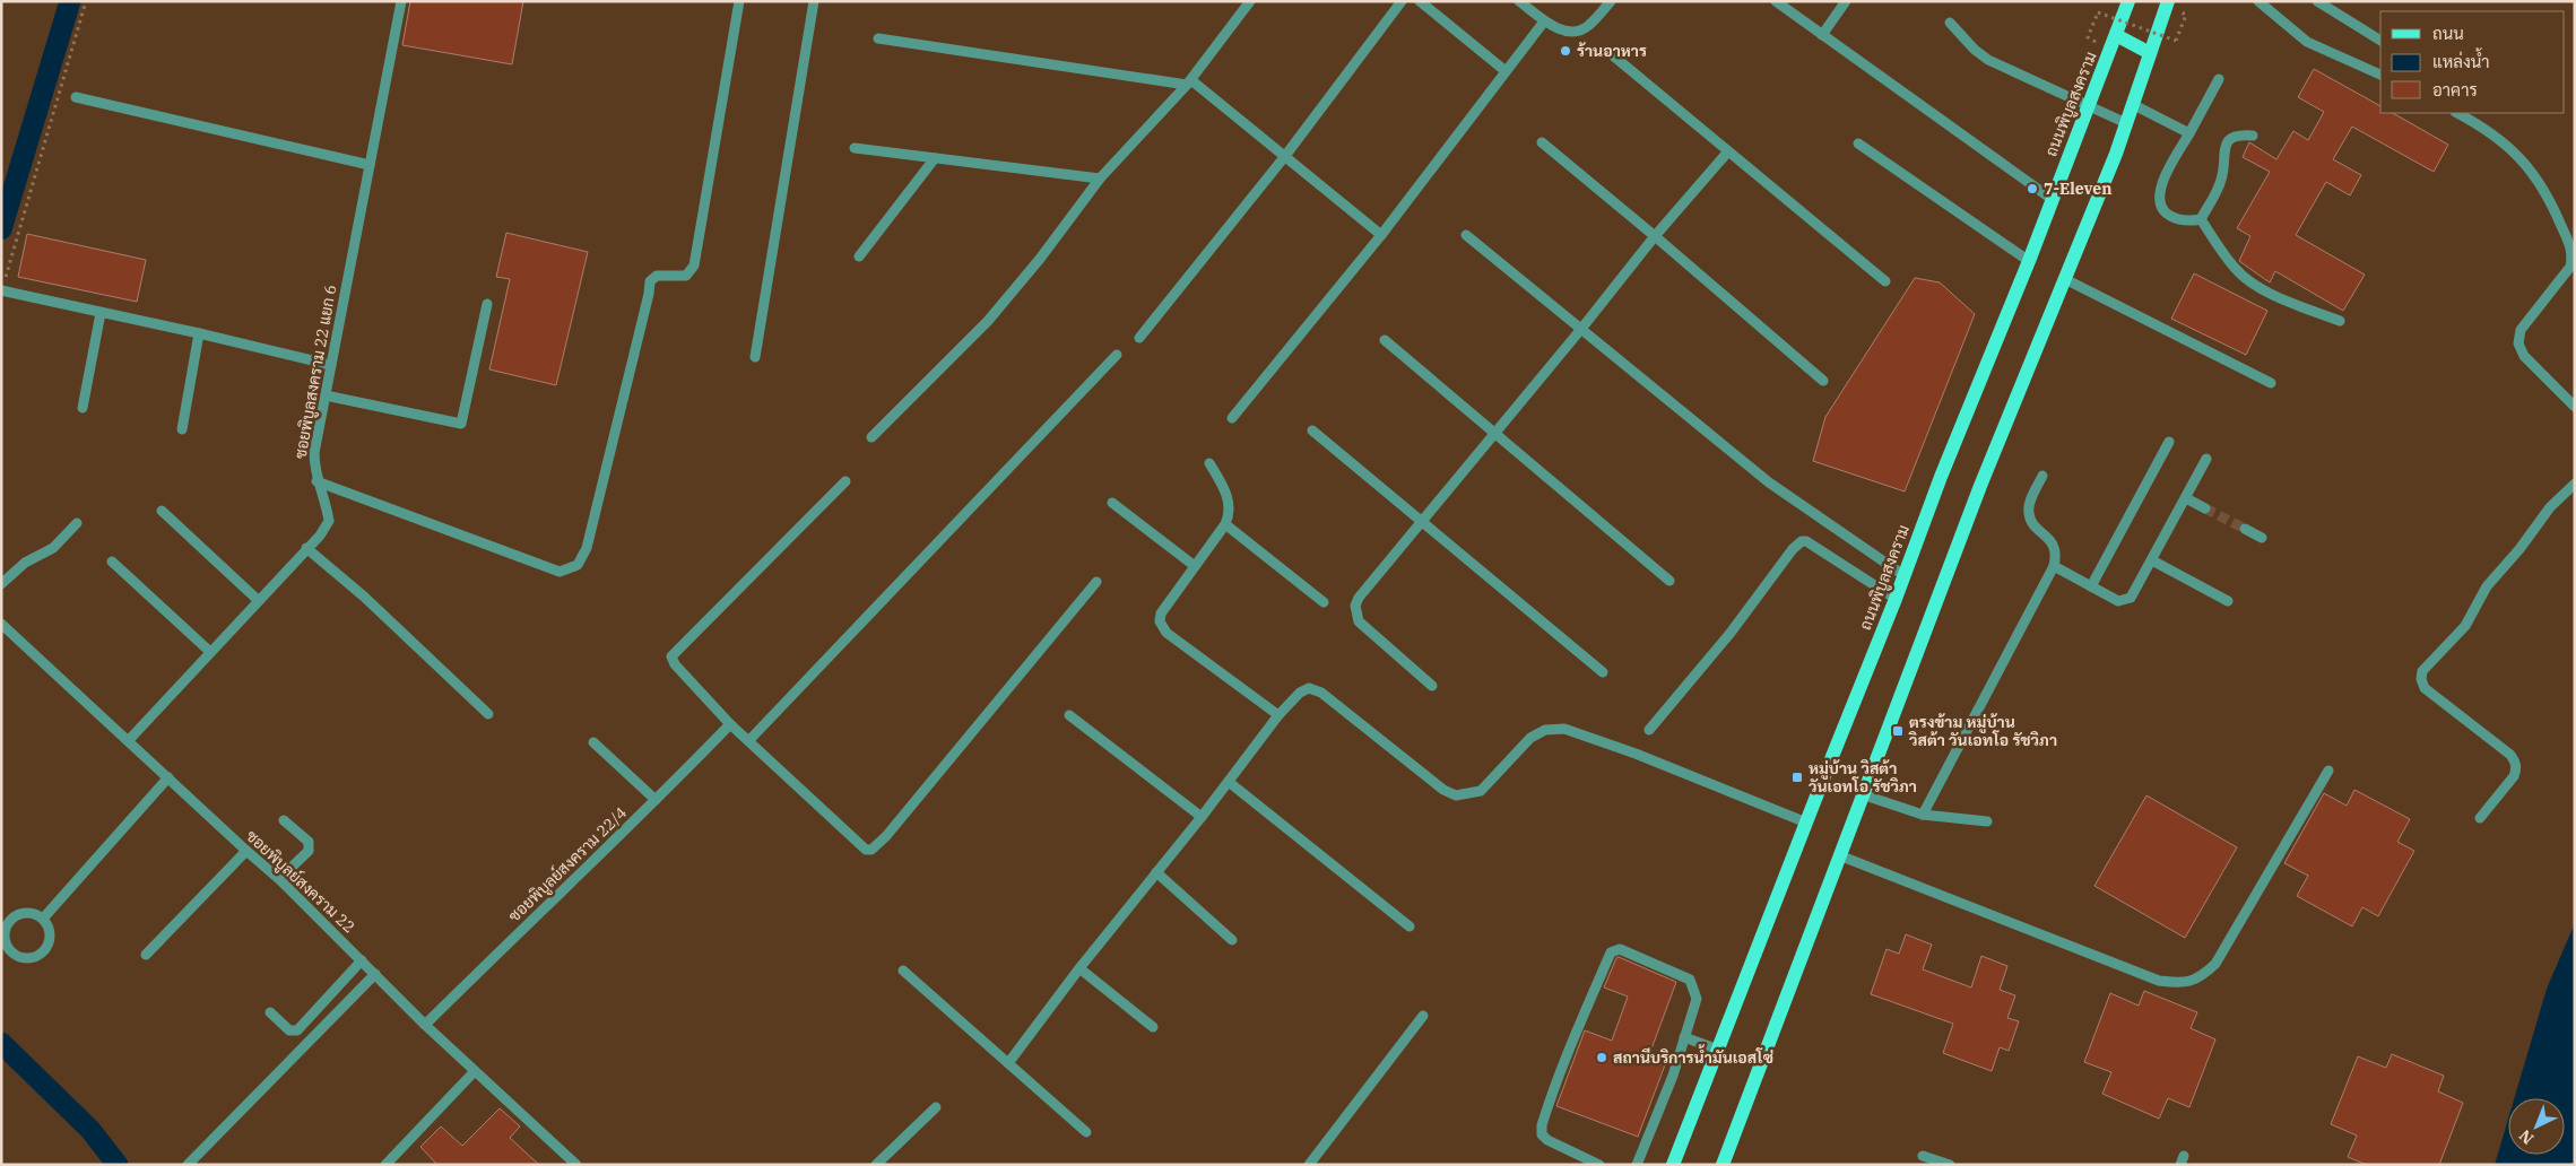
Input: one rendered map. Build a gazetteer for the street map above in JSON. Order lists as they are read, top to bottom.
{
  "streets": {
    "main road": ["ถนนพิบูลสงคราม"],
    "street": ["ซอยพิบูลสงคราม 22 แยก 6", "ซอยพิบูลย์สงคราม 22/4", "ซอยพิบูลย์สงคราม 22"]
  },
  "crossings": [
    ["ซอยพิบูลสงคราม 22 แยก 6", "ซอยพิบูลย์สงคราม 22"],
    ["ซอยพิบูลย์สงคราม 22/4", "ซอยพิบูลย์สงคราม 22"]
  ],
  "places": {
    "other": ["ร้านอาหาร", "7-Eleven", "สถานีบริการน้ำมันเอสโซ่"],
    "transit": ["ตรงข้าม หมู่บ้าน วิสต้า วันเอทโอ รัชวิภา", "หมู่บ้าน วิสต้า วันเอทโอ รัชวิภา"]
  },
  "legend": ["ถนน", "แหล่งน้ำ", "อาคาร"],
  "north": "bottom left"
}
